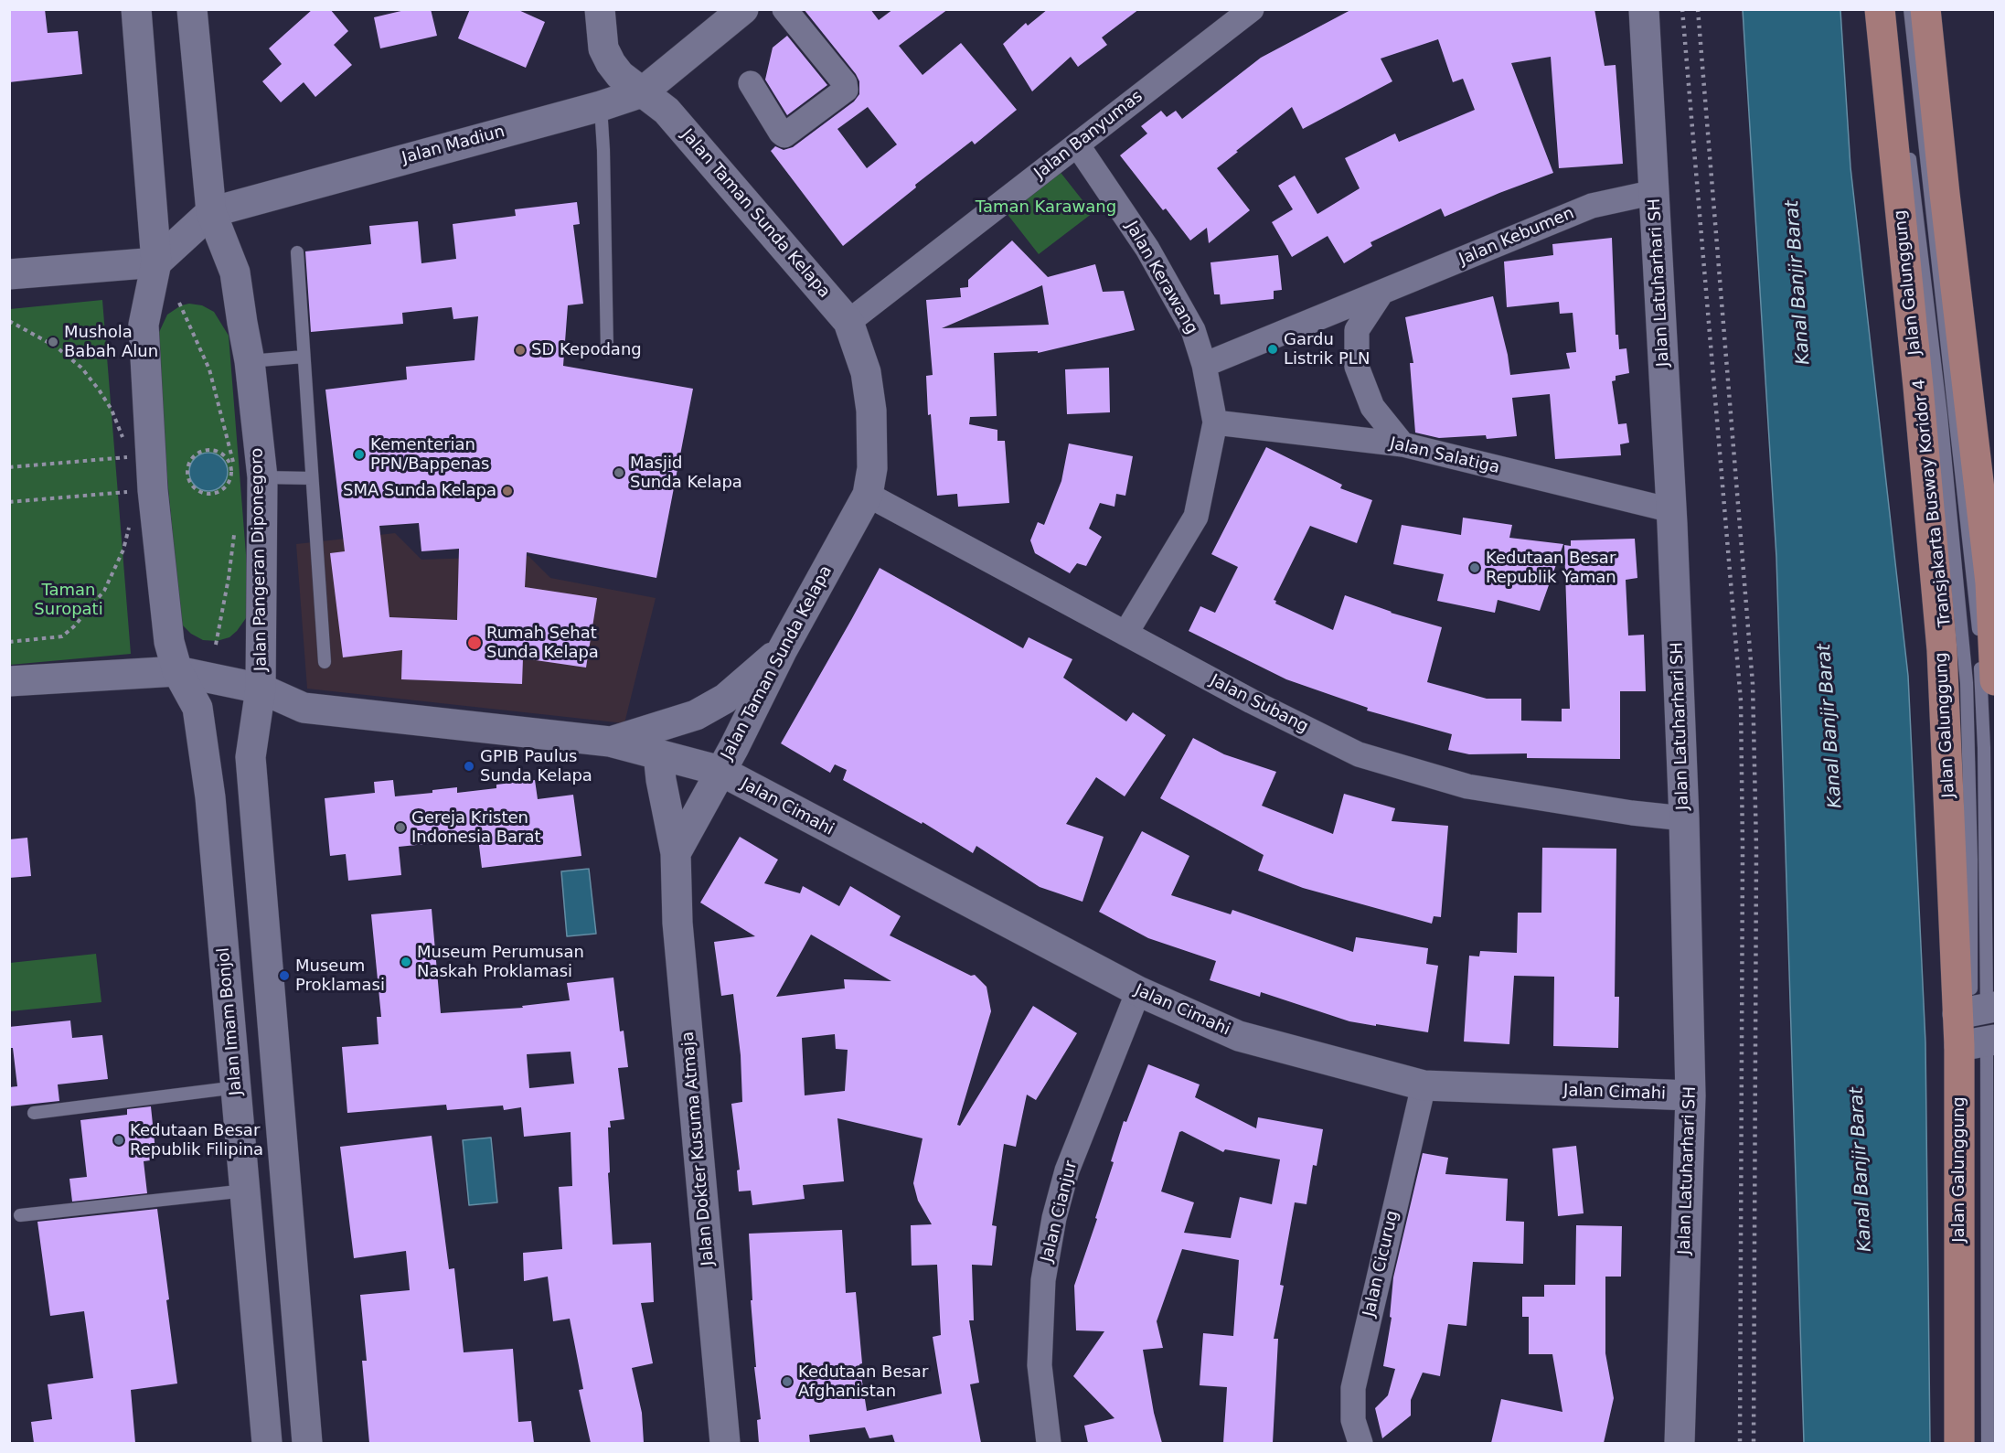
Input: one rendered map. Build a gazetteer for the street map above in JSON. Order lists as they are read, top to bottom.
{
  "streets": {
    "main road": ["Jalan Galunggung"],
    "street": [
      "Jalan Banyumas",
      "Jalan Madiun",
      "Jalan Taman Sunda Kelapa",
      "Jalan Kebumen",
      "Jalan Kerawang",
      "Jalan Latuharhari SH",
      "Jalan Salatiga",
      "Jalan Pangeran Diponegoro",
      "Jalan Subang",
      "Jalan Cimahi",
      "Jalan Imam Bonjol",
      "Jalan Dokter Kusuma Atmaja",
      "Jalan Cianjur",
      "Jalan Cicurug"
    ]
  },
  "crossings": [
    ["Jalan Banyumas", "Jalan Taman Sunda Kelapa"],
    ["Jalan Banyumas", "Jalan Kerawang"],
    ["Jalan Madiun", "Jalan Taman Sunda Kelapa"],
    ["Jalan Madiun", "Jalan Pangeran Diponegoro"],
    ["Jalan Taman Sunda Kelapa", "Jalan Pangeran Diponegoro"],
    ["Jalan Taman Sunda Kelapa", "Jalan Subang"],
    ["Jalan Taman Sunda Kelapa", "Jalan Cimahi"],
    ["Jalan Taman Sunda Kelapa", "Jalan Imam Bonjol"],
    ["Jalan Taman Sunda Kelapa", "Jalan Dokter Kusuma Atmaja"],
    ["Jalan Kebumen", "Jalan Kerawang"],
    ["Jalan Kebumen", "Jalan Latuharhari SH"],
    ["Jalan Kerawang", "Jalan Salatiga"],
    ["Jalan Kerawang", "Jalan Subang"],
    ["Jalan Latuharhari SH", "Jalan Salatiga"],
    ["Jalan Latuharhari SH", "Jalan Subang"],
    ["Jalan Latuharhari SH", "Jalan Cimahi"],
    ["Jalan Cimahi", "Jalan Cianjur"],
    ["Jalan Cimahi", "Jalan Cicurug"]
  ],
  "water": ["Kanal Banjir Barat"],
  "parks": ["Taman Karawang", "Taman Suropati"],
  "places": [
    "Mushola Babah Alun",
    "Gardu Listrik PLN",
    "SD Kepodang",
    "Kementerian PPN/Bappenas",
    "Masjid Sunda Kelapa",
    "SMA Sunda Kelapa",
    "Kedutaan Besar Republik Yaman",
    "Rumah Sehat Sunda Kelapa",
    "GPIB Paulus Sunda Kelapa",
    "Gereja Kristen Indonesia Barat",
    "Museum Perumusan Naskah Proklamasi",
    "Museum Proklamasi",
    "Kedutaan Besar Republik Filipina",
    "Kedutaan Besar Afghanistan"
  ]
}
